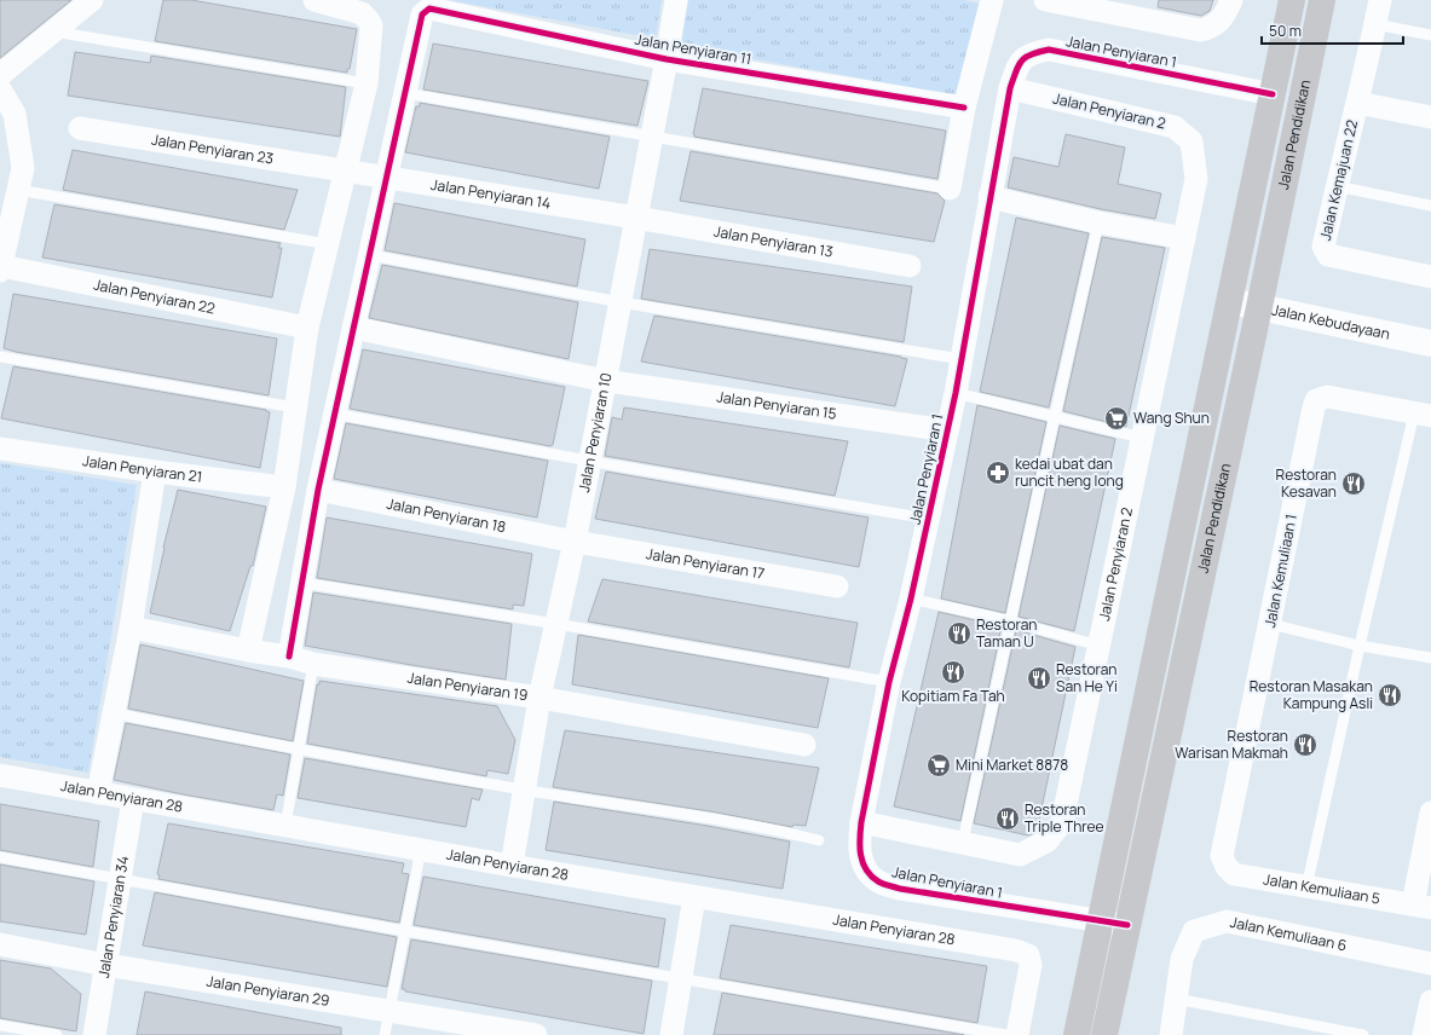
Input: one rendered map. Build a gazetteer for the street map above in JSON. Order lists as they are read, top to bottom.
{
  "streets": {
    "main road": ["Jalan Pendidikan"],
    "street": [
      "Jalan Penyiaran 11",
      "Jalan Penyiaran 1",
      "Jalan Penyiaran 2",
      "Jalan Penyiaran 23",
      "Jalan Kemajuan 22",
      "Jalan Penyiaran 14",
      "Jalan Penyiaran 13",
      "Jalan Penyiaran 22",
      "Jalan Kebudayaan",
      "Jalan Penyiaran 15",
      "Jalan Penyiaran 10",
      "Jalan Penyiaran 21",
      "Jalan Penyiaran 18",
      "Jalan Penyiaran 17",
      "Jalan Kemuliaan 1",
      "Jalan Penyiaran 19",
      "Jalan Penyiaran 28",
      "Jalan Kemuliaan 5",
      "Jalan Penyiaran 34",
      "Jalan Kemuliaan 6",
      "Jalan Penyiaran 29"
    ]
  },
  "crossings": [
    ["Jalan Penyiaran 11", "Jalan Penyiaran 10"],
    ["Jalan Penyiaran 1", "Jalan Penyiaran 2"],
    ["Jalan Penyiaran 1", "Jalan Pendidikan"],
    ["Jalan Penyiaran 1", "Jalan Penyiaran 15"],
    ["Jalan Pendidikan", "Jalan Kebudayaan"],
    ["Jalan Penyiaran 23", "Jalan Penyiaran 14"],
    ["Jalan Penyiaran 14", "Jalan Penyiaran 13"],
    ["Jalan Penyiaran 14", "Jalan Penyiaran 10"],
    ["Jalan Penyiaran 13", "Jalan Penyiaran 10"],
    ["Jalan Penyiaran 15", "Jalan Penyiaran 10"],
    ["Jalan Penyiaran 10", "Jalan Penyiaran 18"],
    ["Jalan Penyiaran 10", "Jalan Penyiaran 17"],
    ["Jalan Penyiaran 10", "Jalan Penyiaran 19"],
    ["Jalan Penyiaran 10", "Jalan Penyiaran 28"],
    ["Jalan Penyiaran 18", "Jalan Penyiaran 17"],
    ["Jalan Kemuliaan 1", "Jalan Kemuliaan 5"],
    ["Jalan Penyiaran 28", "Jalan Penyiaran 34"],
    ["Jalan Penyiaran 34", "Jalan Penyiaran 29"]
  ],
  "places": {
    "supermarket": ["Wang Shun", "Mini Market 8878"],
    "pharmacy": ["kedai ubat dan runcit heng long"],
    "restaurant": [
      "Restoran Kesavan",
      "Restoran Taman U",
      "Kopitiam Fa Tah",
      "Restoran San He Yi",
      "Restoran Masakan Kampung Asli",
      "Restoran Warisan Makmah",
      "Restoran Triple Three"
    ]
  },
  "scale_bar": "50 m"
}
